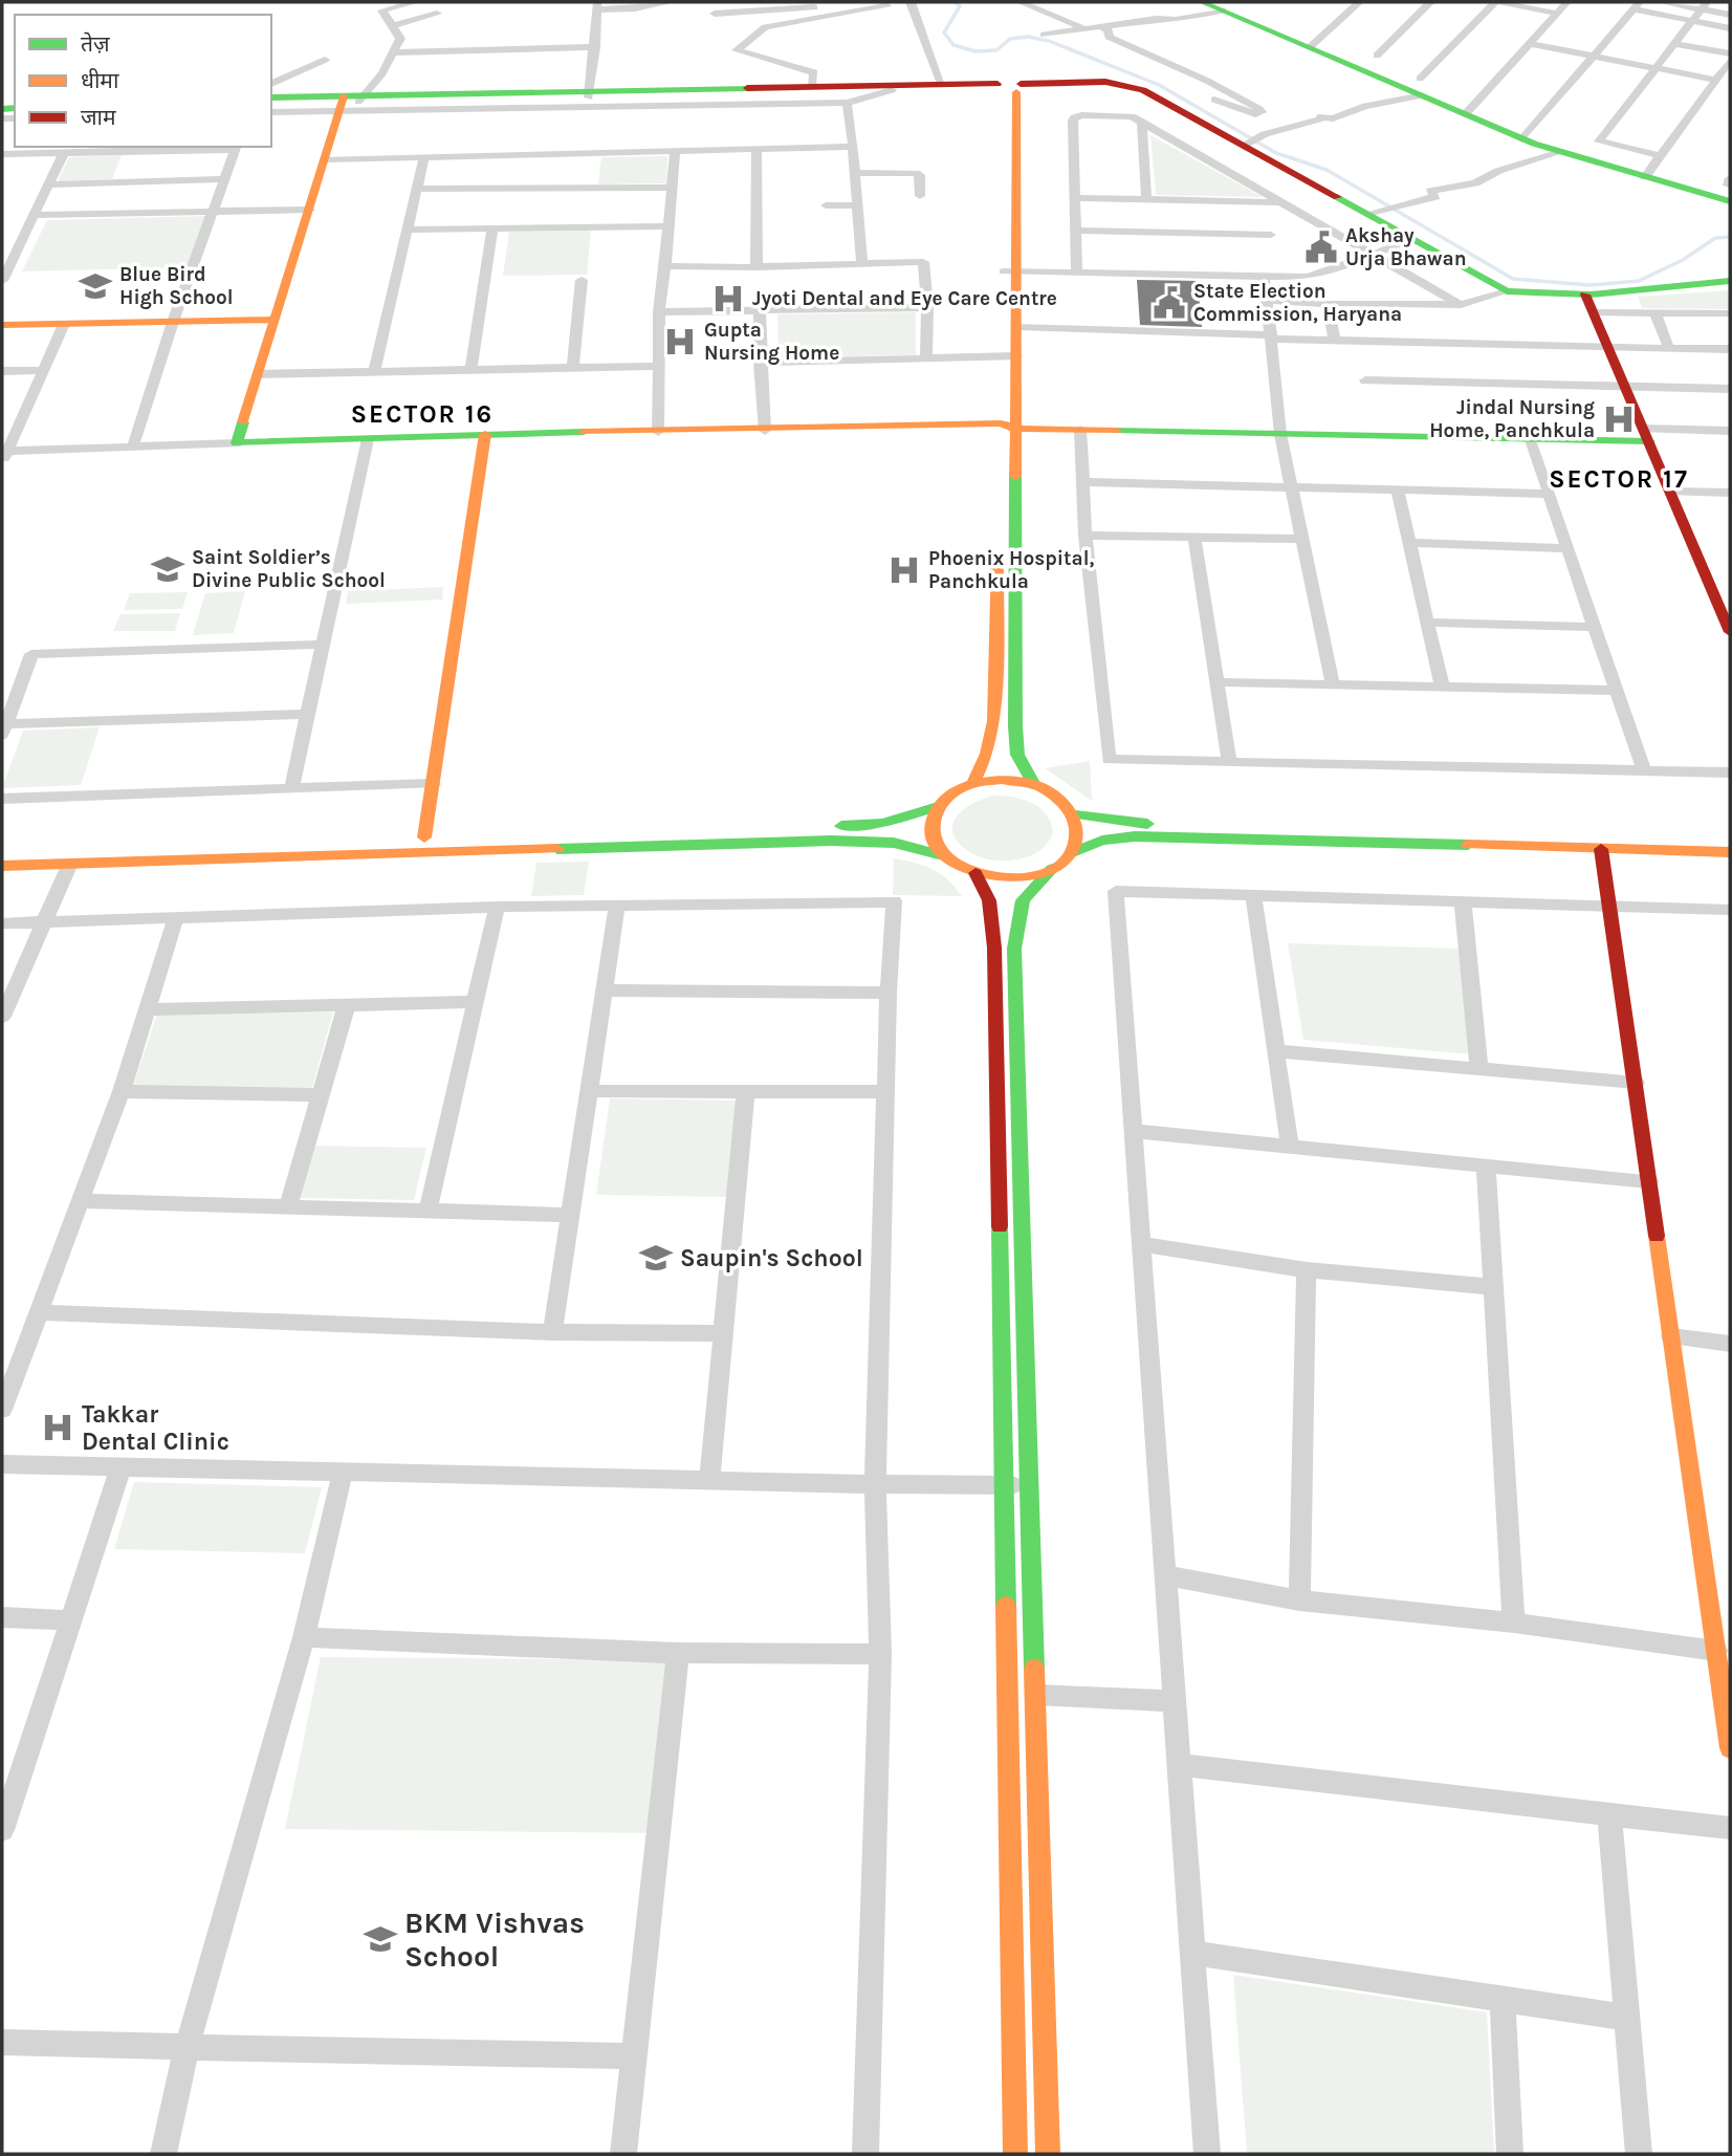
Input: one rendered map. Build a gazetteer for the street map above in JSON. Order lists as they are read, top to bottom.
{
  "districts": ["SECTOR 16", "SECTOR 17"],
  "places": {
    "public building": ["Akshay Urja Bhawan", "State Election Commission, Haryana"],
    "school or university": [
      "Blue Bird High School",
      "Saint Soldier’s Divine Public School",
      "Saupin's School",
      "BKM Vishvas School"
    ],
    "hospital": [
      "Jyoti Dental and Eye Care Centre",
      "Gupta Nursing Home",
      "Jindal Nursing Home, Panchkula",
      "Phoenix Hospital, Panchkula",
      "Takkar Dental Clinic"
    ]
  },
  "legend": ["तेज़", "धीमा", "जाम"]
}
